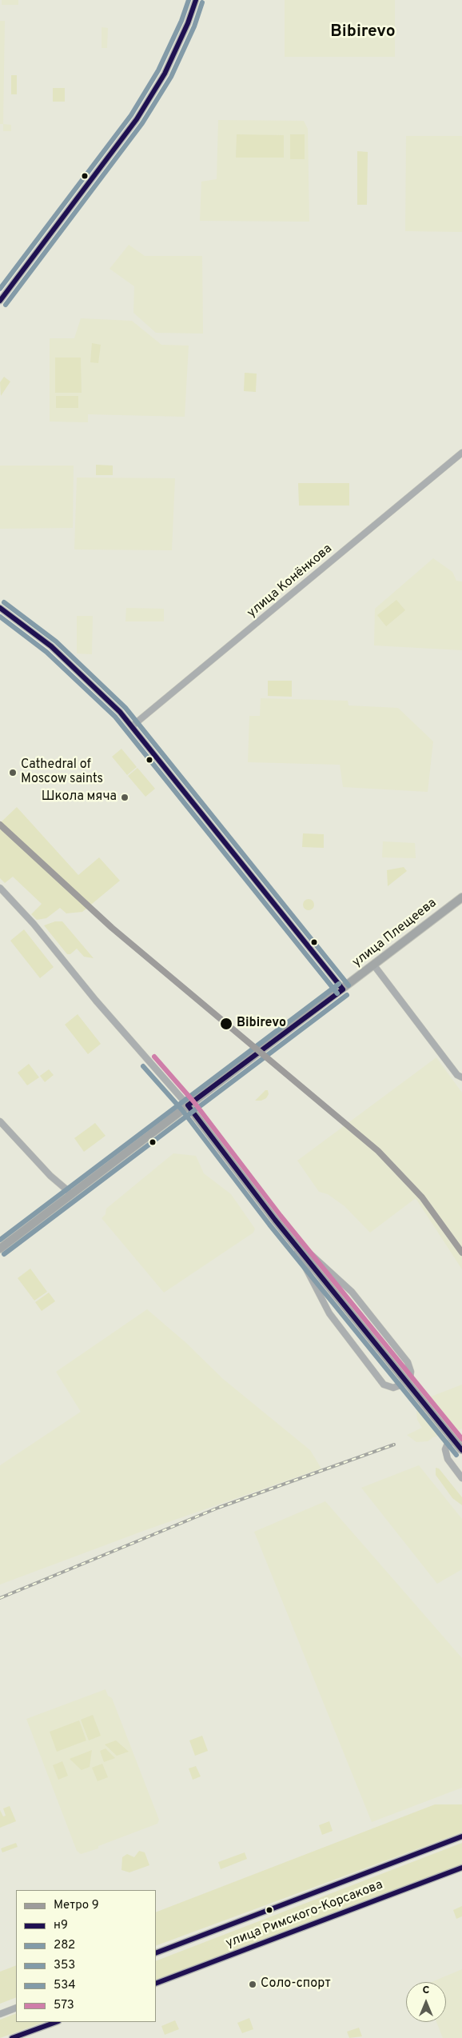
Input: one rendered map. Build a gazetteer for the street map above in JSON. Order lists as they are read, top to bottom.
{
  "streets": {
    "main road": ["улица Плещеева"],
    "street": ["улица Конёнкова", "улица Римского-Корсакова"]
  },
  "districts": ["Bibirevo"],
  "places": [
    "Cathedral of Moscow saints",
    "Школа мяча",
    "Bibirevo",
    "Соло-спорт"
  ],
  "lines": [
    "transit line н9",
    "transit line 353",
    "transit line 282",
    "metro line 9",
    "transit line 573",
    "transit line 534"
  ],
  "legend": [
    "Метро 9",
    "н9",
    "282",
    "353",
    "534",
    "573"
  ],
  "north": "top"
}
